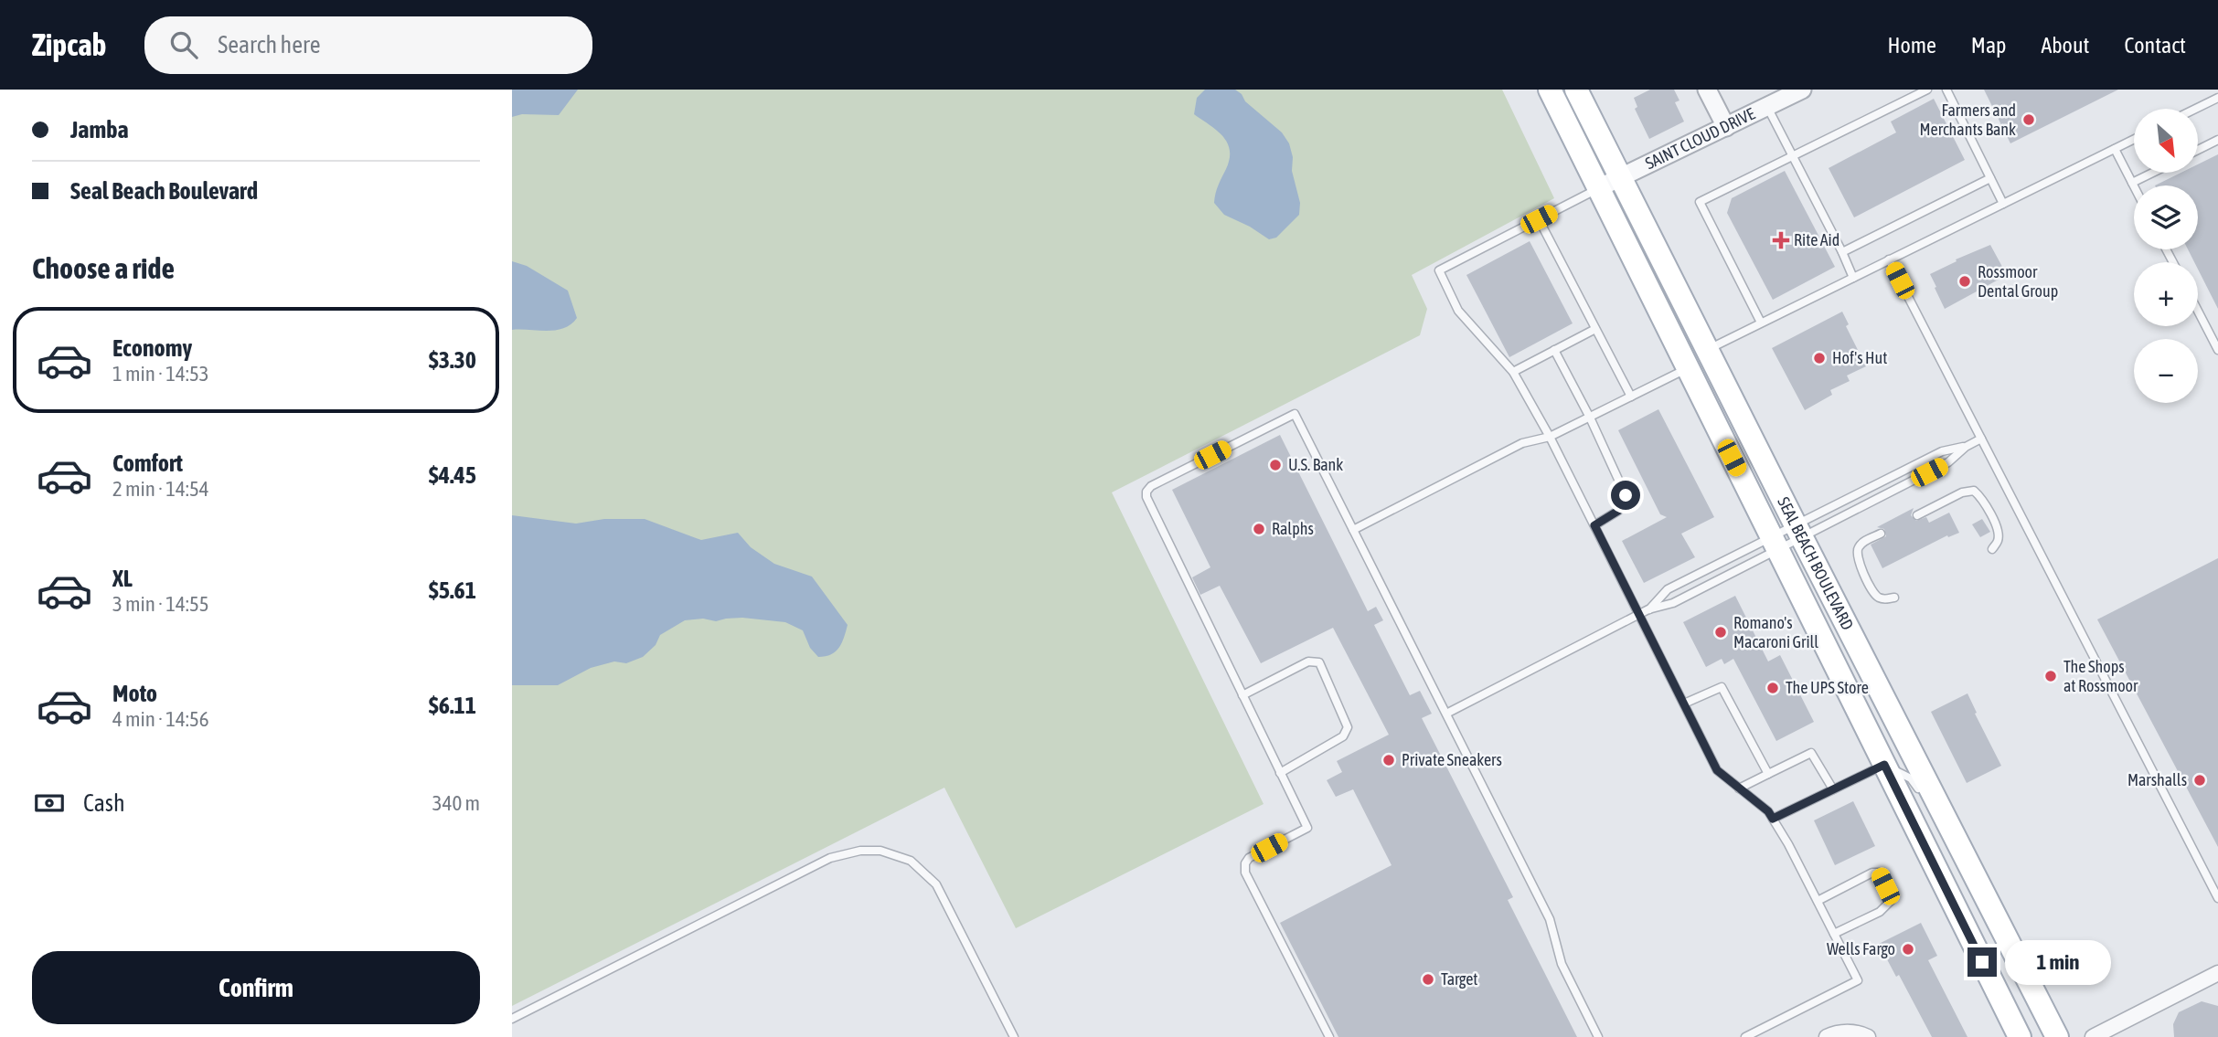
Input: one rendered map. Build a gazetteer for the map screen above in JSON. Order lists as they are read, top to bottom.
{
  "streets": {
    "main road": ["SEAL BEACH BOULEVARD"],
    "street": ["SAINT CLOUD DRIVE"]
  },
  "crossings": [
    ["SAINT CLOUD DRIVE", "SEAL BEACH BOULEVARD"]
  ],
  "places": {
    "other": [
      "Farmers and Merchants Bank",
      "Rossmoor Dental Group",
      "Hof's Hut",
      "U.S. Bank",
      "Ralphs",
      "Romano's Macaroni Grill",
      "The Shops at Rossmoor",
      "The UPS Store",
      "Private Sneakers",
      "Marshalls",
      "Wells Fargo",
      "Target"
    ],
    "health": ["Rite Aid"]
  },
  "north": "bottom right",
  "page": {
    "header": "Zipcab",
    "search": "Search here",
    "nav": [
      "Home",
      "Map",
      "About",
      "Contact"
    ],
    "banner": ["Jamba", "Seal Beach Boulevard"],
    "map_buttons": ["+", "−"],
    "heading": "Choose a ride",
    "list": [
      {
        "name": "Economy",
        "note": "1 min · 14:53",
        "value": "$3.30"
      },
      {
        "name": "Comfort",
        "note": "2 min · 14:54",
        "value": "$4.45"
      },
      {
        "name": "XL",
        "note": "3 min · 14:55",
        "value": "$5.61"
      },
      {
        "name": "Moto",
        "note": "4 min · 14:56",
        "value": "$6.11"
      }
    ],
    "pay": ["Cash", "340 m"],
    "buttons": "Confirm",
    "bubble": "1 min"
  }
}
